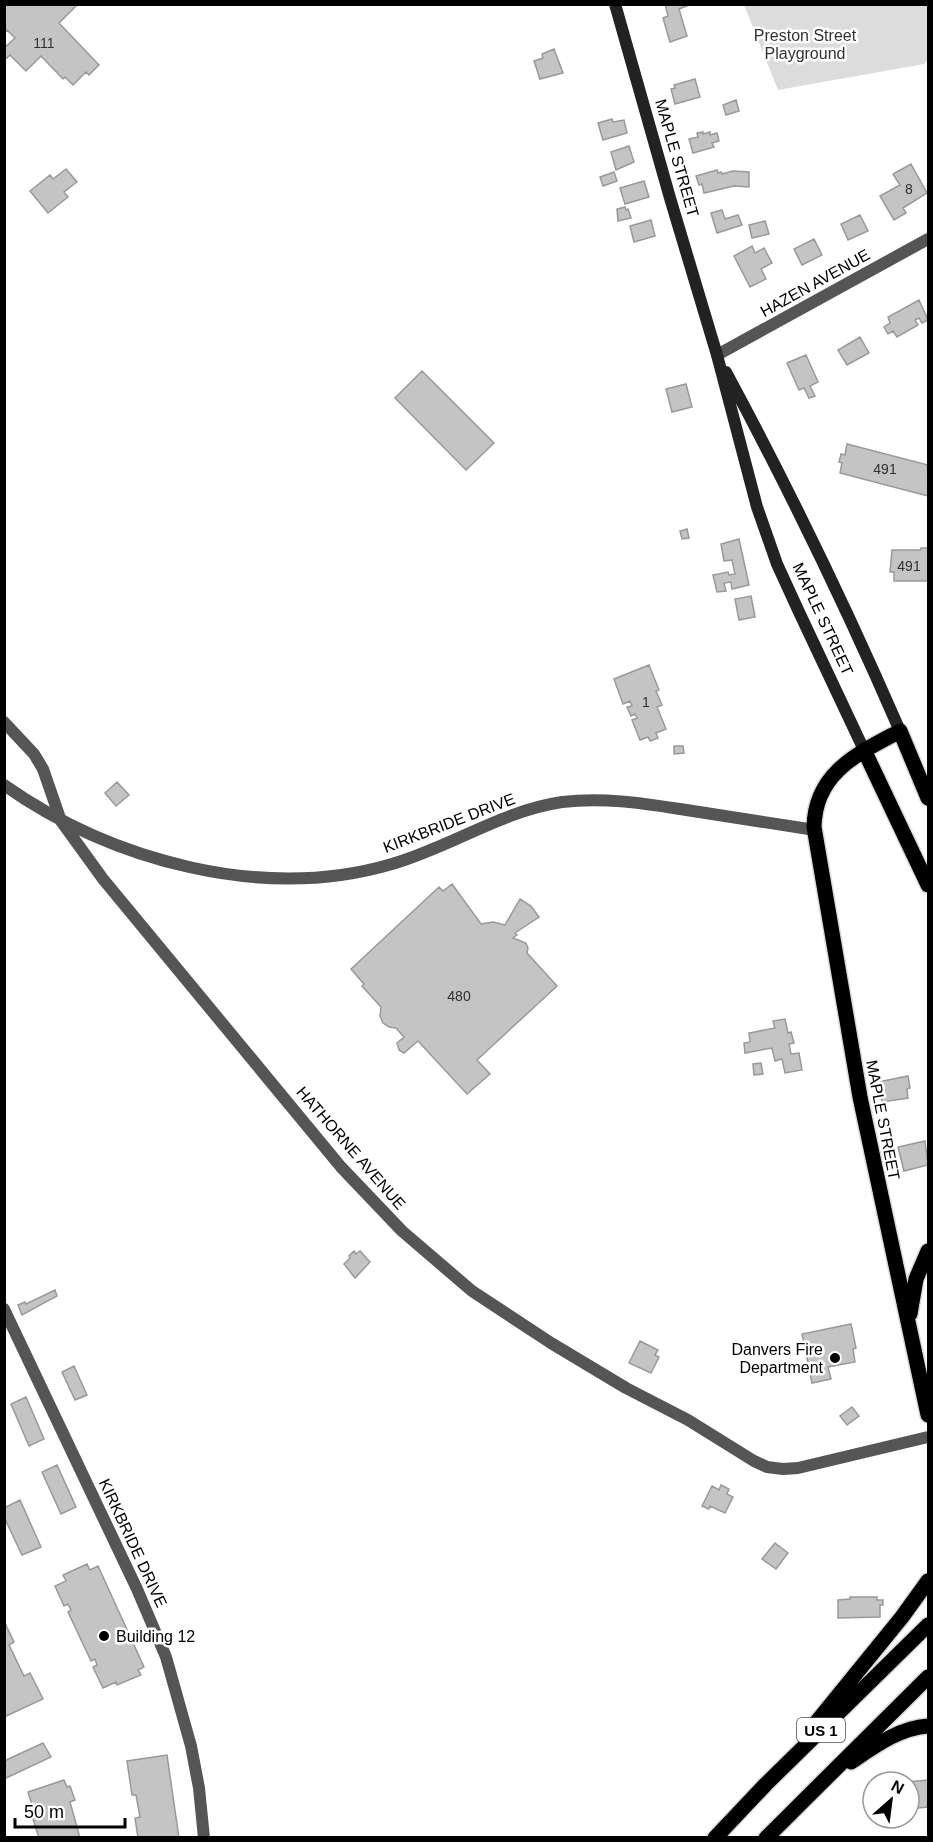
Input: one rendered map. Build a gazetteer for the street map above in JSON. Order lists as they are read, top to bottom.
{
  "streets": {
    "main road": ["MAPLE STREET", "US 1"],
    "street": ["HAZEN AVENUE", "KIRKBRIDE DRIVE", "HATHORNE AVENUE"]
  },
  "crossings": [
    ["MAPLE STREET", "HAZEN AVENUE"],
    ["MAPLE STREET", "KIRKBRIDE DRIVE"],
    ["KIRKBRIDE DRIVE", "HATHORNE AVENUE"]
  ],
  "parks": ["Preston Street Playground"],
  "places": ["Danvers Fire Department", "Building 12"],
  "house_numbers": [
    "111",
    "8",
    "491",
    "491",
    "1",
    "480"
  ],
  "scale_bar": "50 m",
  "north": "top right"
}
